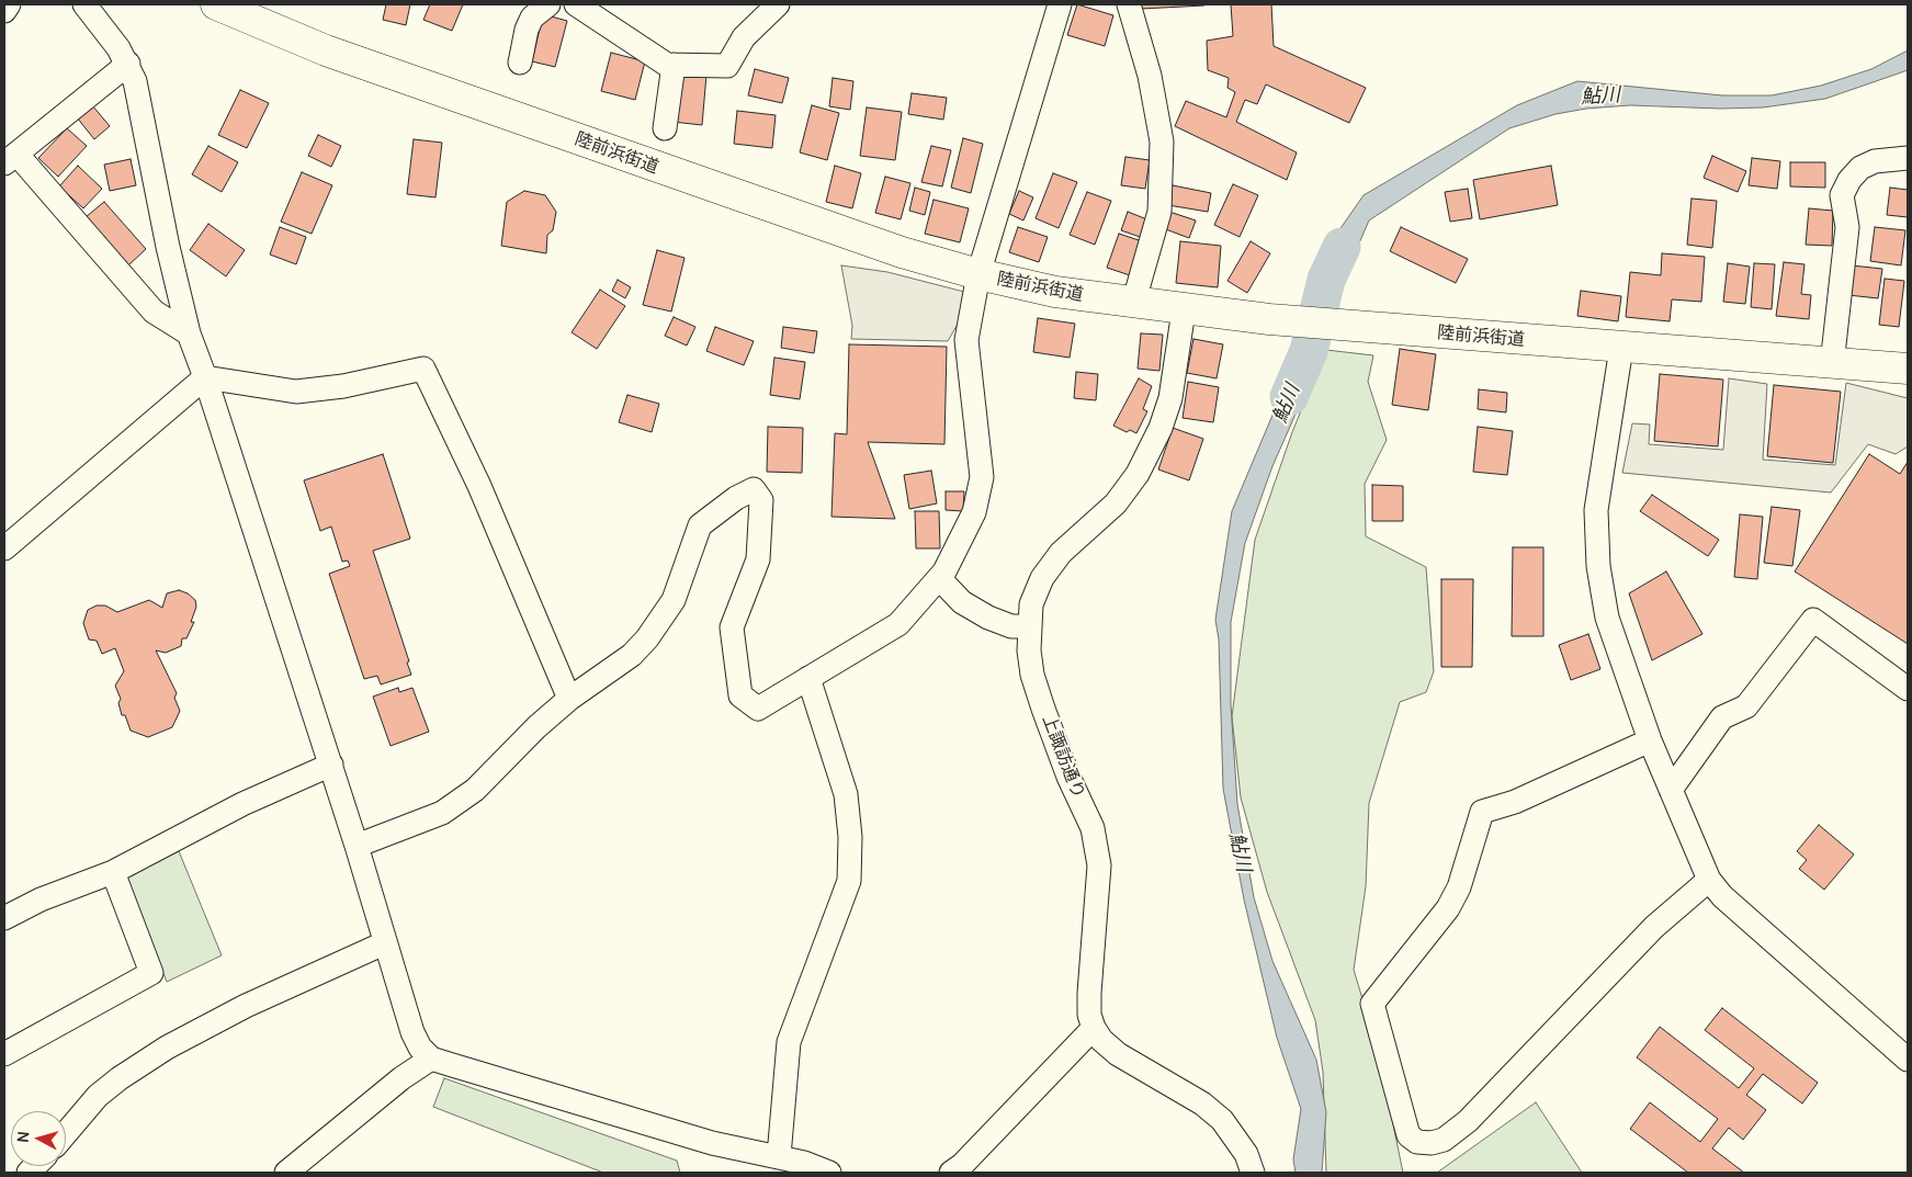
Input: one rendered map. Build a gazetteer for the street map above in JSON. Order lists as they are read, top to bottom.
{
  "streets": {
    "highway": ["陸前浜街道"],
    "street": ["上諏訪通り"]
  },
  "crossings": [
    ["陸前浜街道", "上諏訪通り"]
  ],
  "water": ["鮎川"],
  "north": "left"
}
